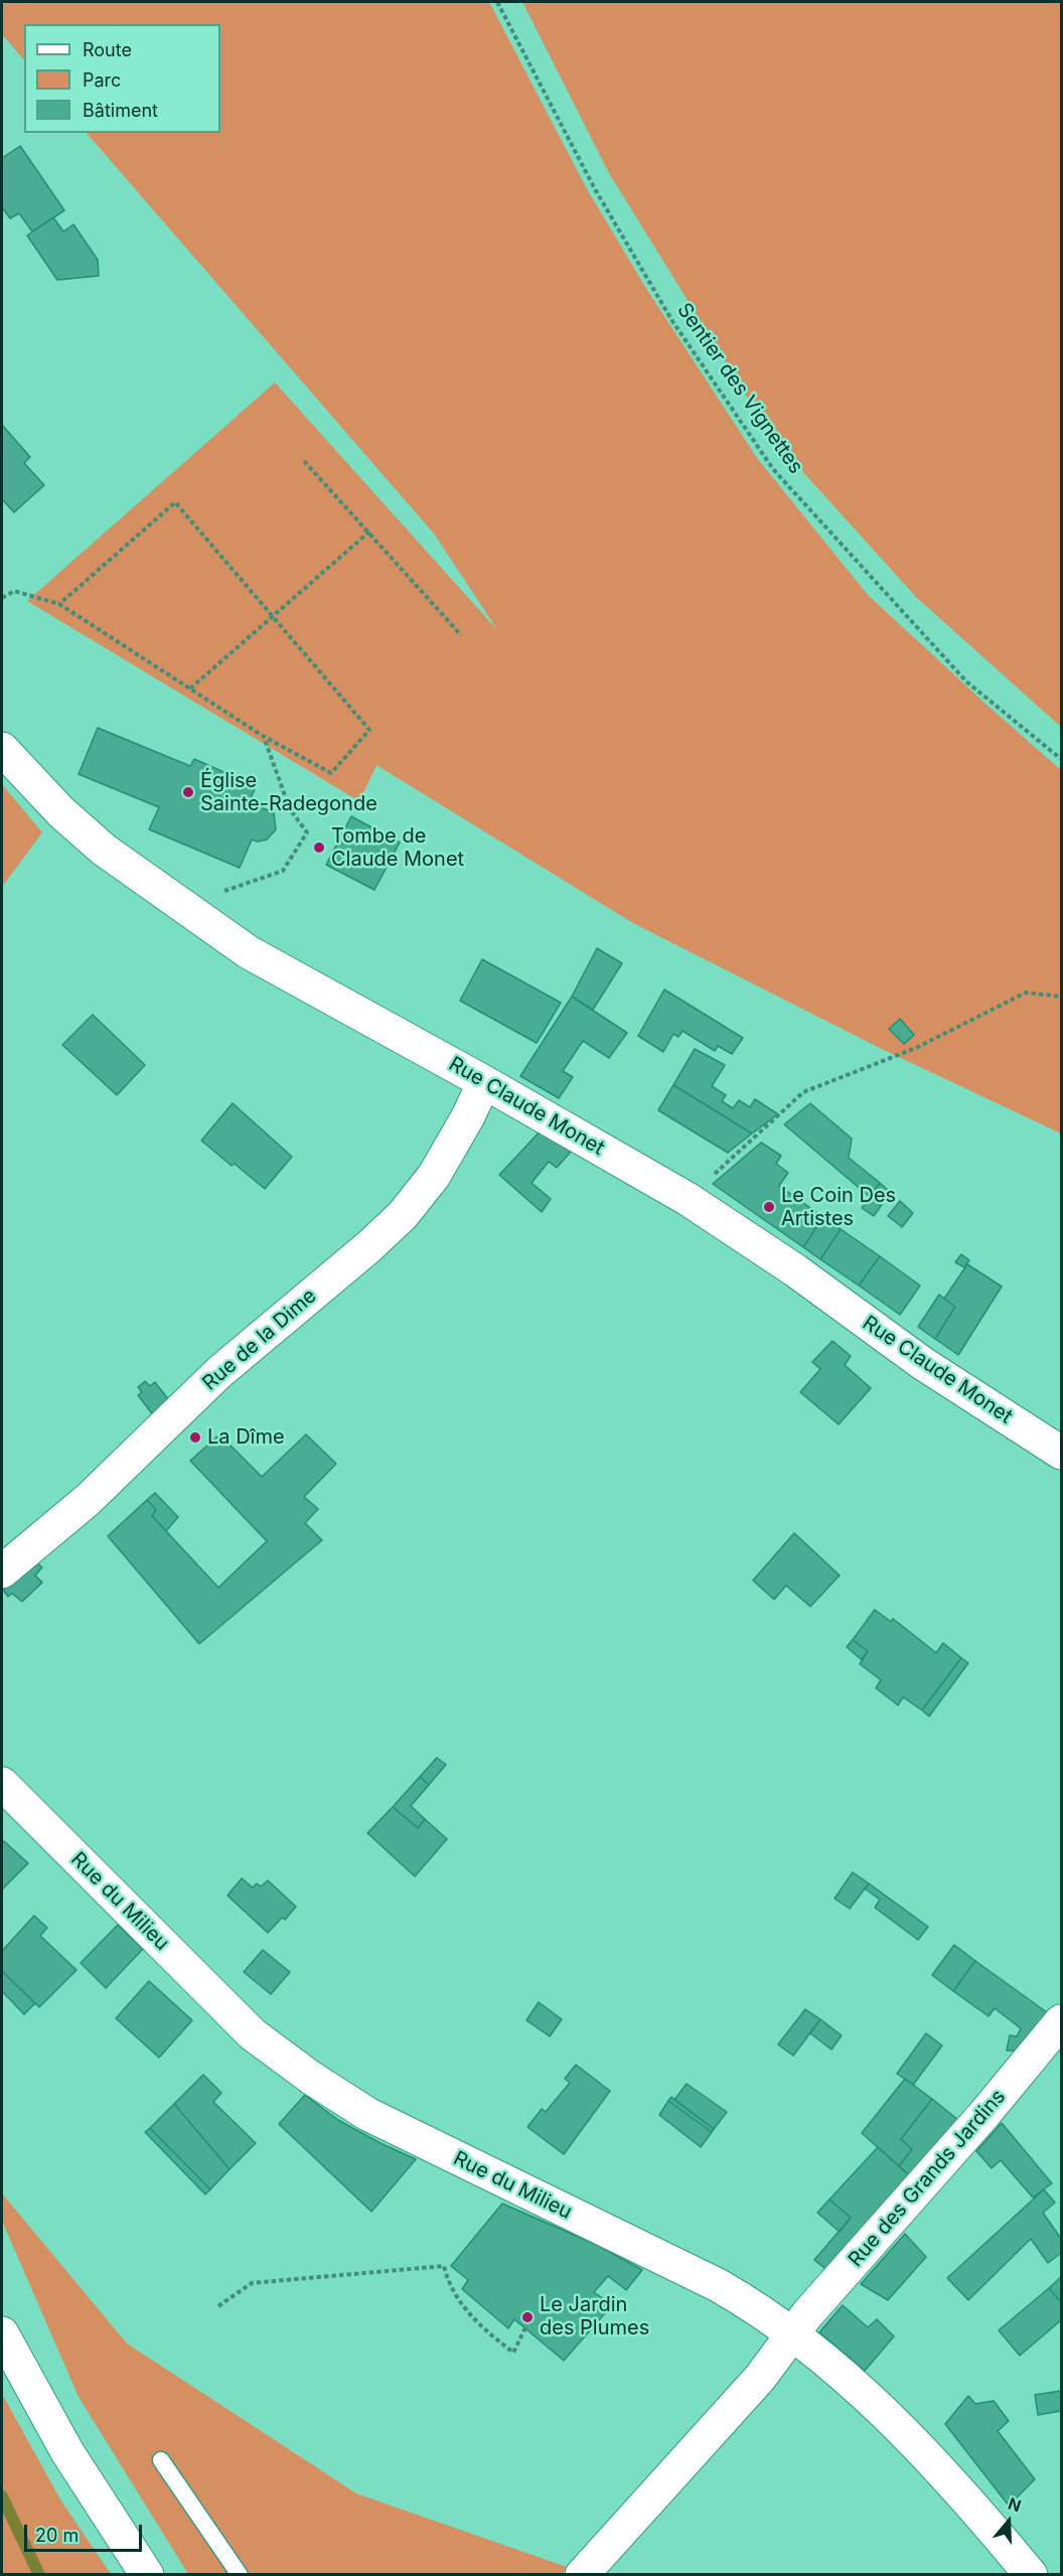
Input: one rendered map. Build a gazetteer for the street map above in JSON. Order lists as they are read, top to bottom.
{
  "streets": {
    "street": [
      "Rue Claude Monet",
      "Rue de la Dime",
      "Rue du Milieu",
      "Rue des Grands Jardins"
    ],
    "path": ["Sentier des Vignettes"]
  },
  "crossings": [
    ["Rue Claude Monet", "Rue de la Dime"],
    ["Rue du Milieu", "Rue des Grands Jardins"]
  ],
  "places": [
    "Église Sainte-Radegonde",
    "Tombe de Claude Monet",
    "Le Coin Des Artistes",
    "La Dîme",
    "Le Jardin des Plumes"
  ],
  "legend": ["Route", "Parc", "Bâtiment"],
  "scale_bar": "20 m",
  "north": "top"
}
